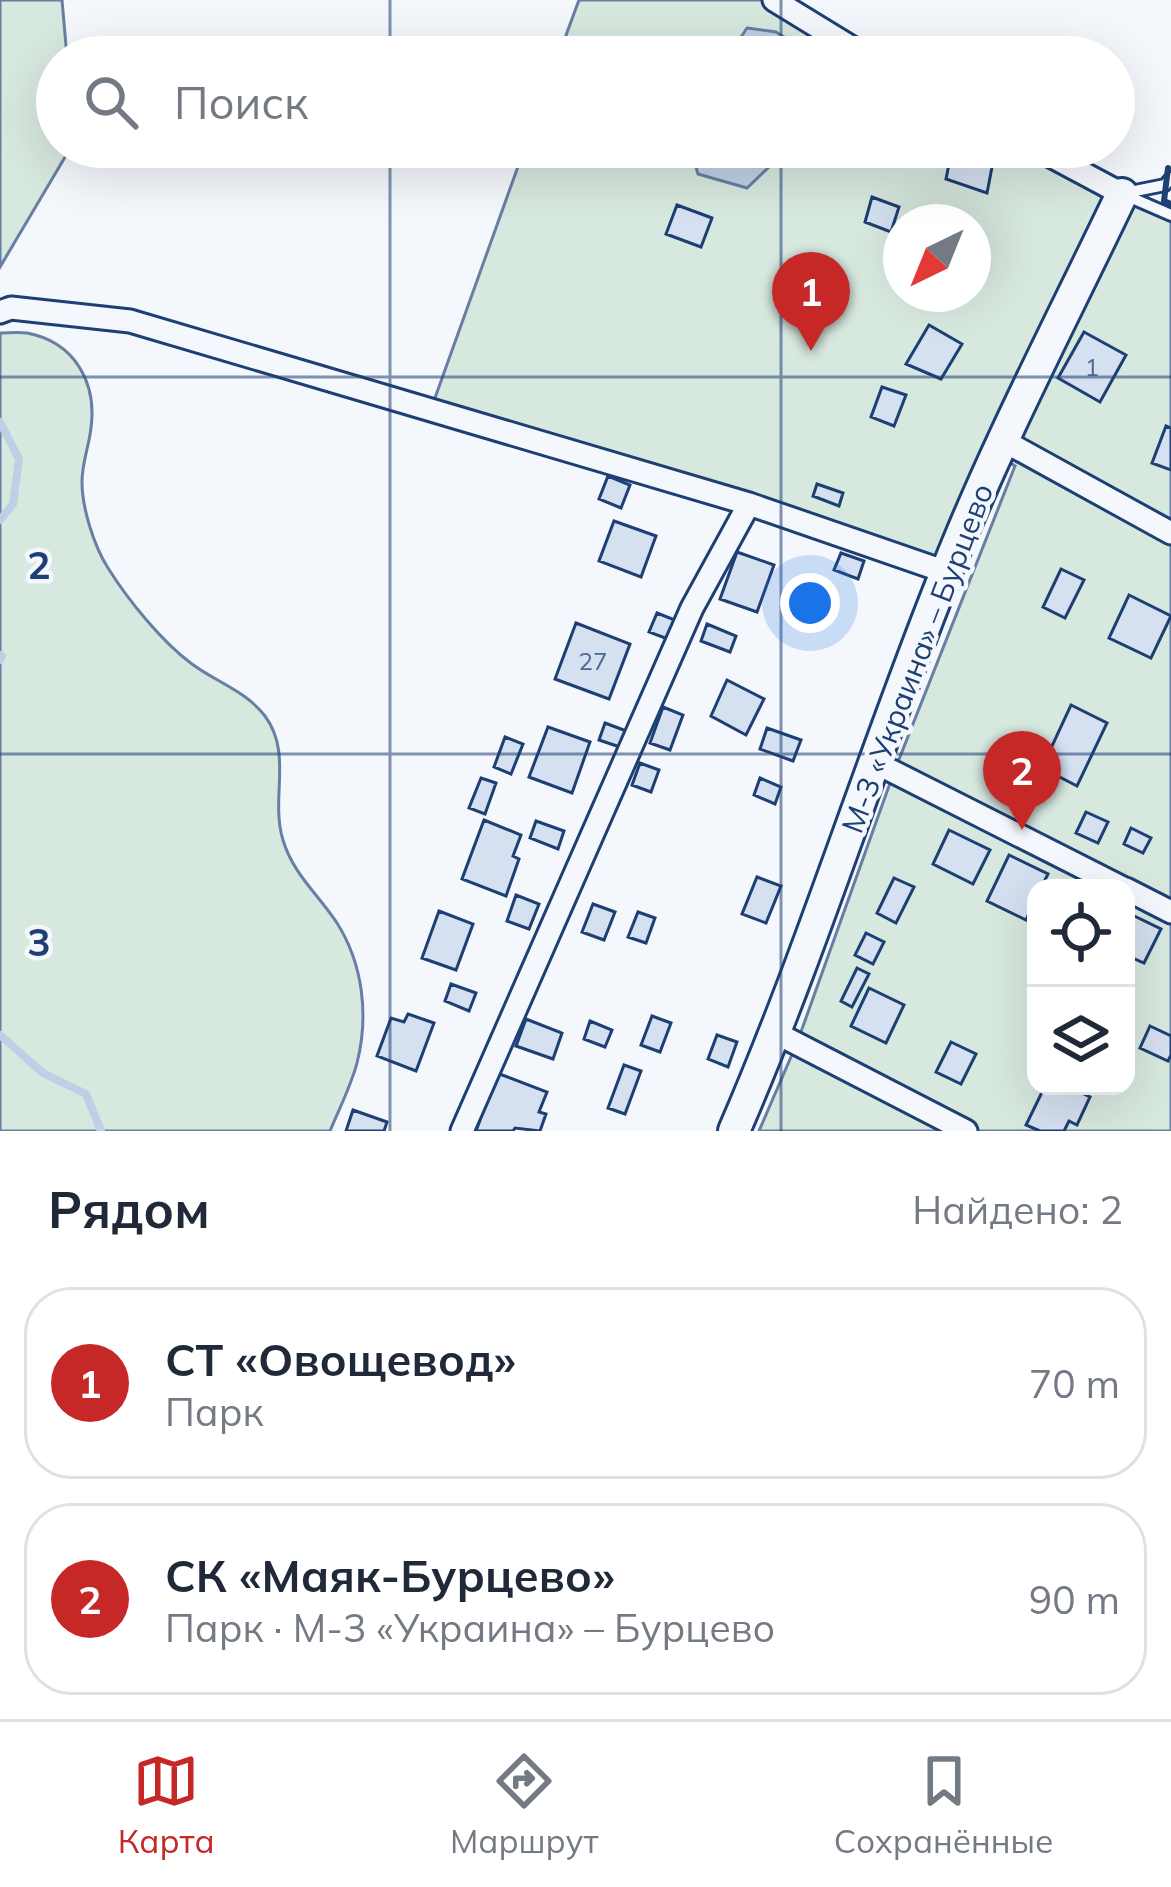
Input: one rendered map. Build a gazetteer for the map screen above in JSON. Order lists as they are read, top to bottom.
{
  "streets": {
    "street": ["М-3 «Украина» – Бурцево"]
  },
  "house_numbers": ["1", "27"],
  "north": "bottom left",
  "page": {
    "search": "Поиск",
    "pins": ["1", "2"],
    "heading": ["Рядом", "Найдено: 2"],
    "list": [
      {
        "mark": "1",
        "name": "СТ «Овощевод»",
        "note": "Парк",
        "value": "70 m"
      },
      {
        "mark": "2",
        "name": "СК «Маяк-Бурцево»",
        "note": "Парк · М-3 «Украина» – Бурцево",
        "value": "90 m"
      }
    ],
    "nav": ["Карта", "Маршрут", "Сохранённые"]
  },
  "grid": {
    "rows": ["2", "3"]
  }
}
